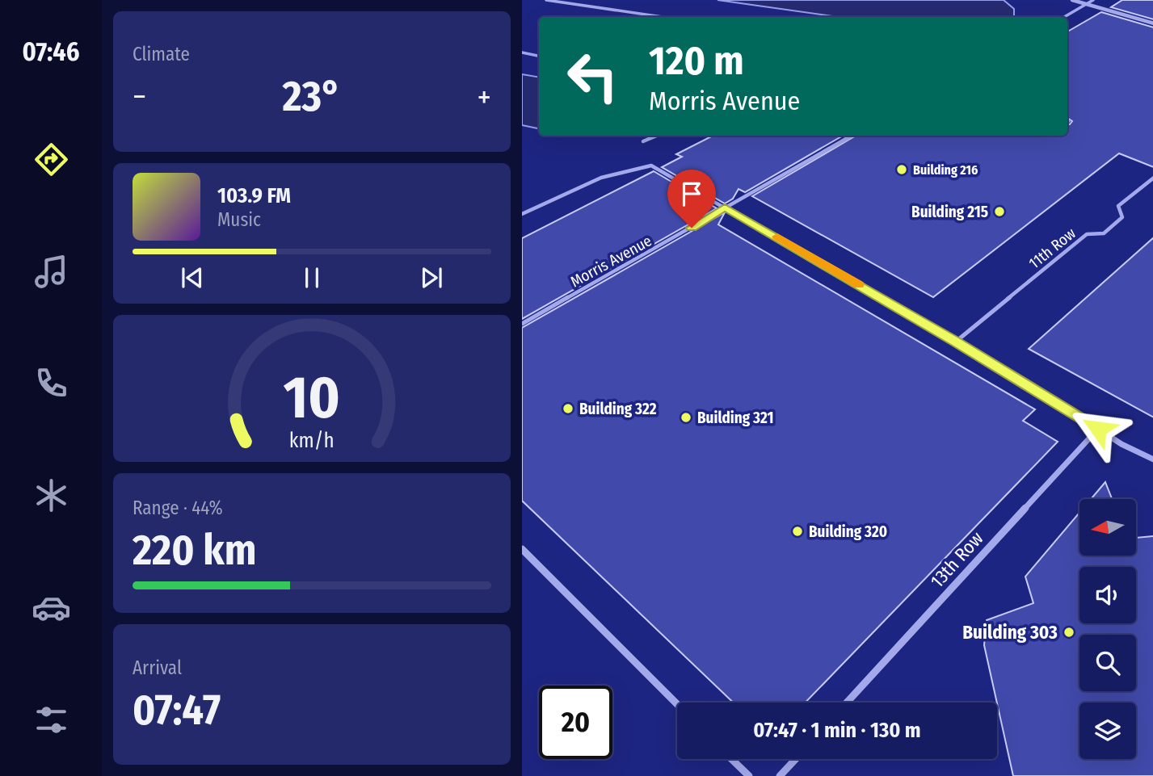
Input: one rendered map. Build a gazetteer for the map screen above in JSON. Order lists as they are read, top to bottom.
{
  "streets": {
    "street": ["13th Row"],
    "lane": ["11th Row", "Morris Avenue"]
  },
  "places": [
    "Building 216",
    "Building 215",
    "Building 322",
    "Building 321",
    "Building 320",
    "Building 303"
  ],
  "north": "left",
  "page": {
    "tabs": "07:46",
    "tile": [
      "Climate",
      ["Range · 44%", "220 km"],
      ["Arrival", "07:47"]
    ],
    "turn": ["120 m", "Morris Avenue"],
    "heat": ["−", "23°", "+"],
    "song": ["103.9 FM", "Music"],
    "limit": "20",
    "trip": "07:47 · 1 min · 130 m",
    "gauge": ["10", "km/h"]
  }
}
